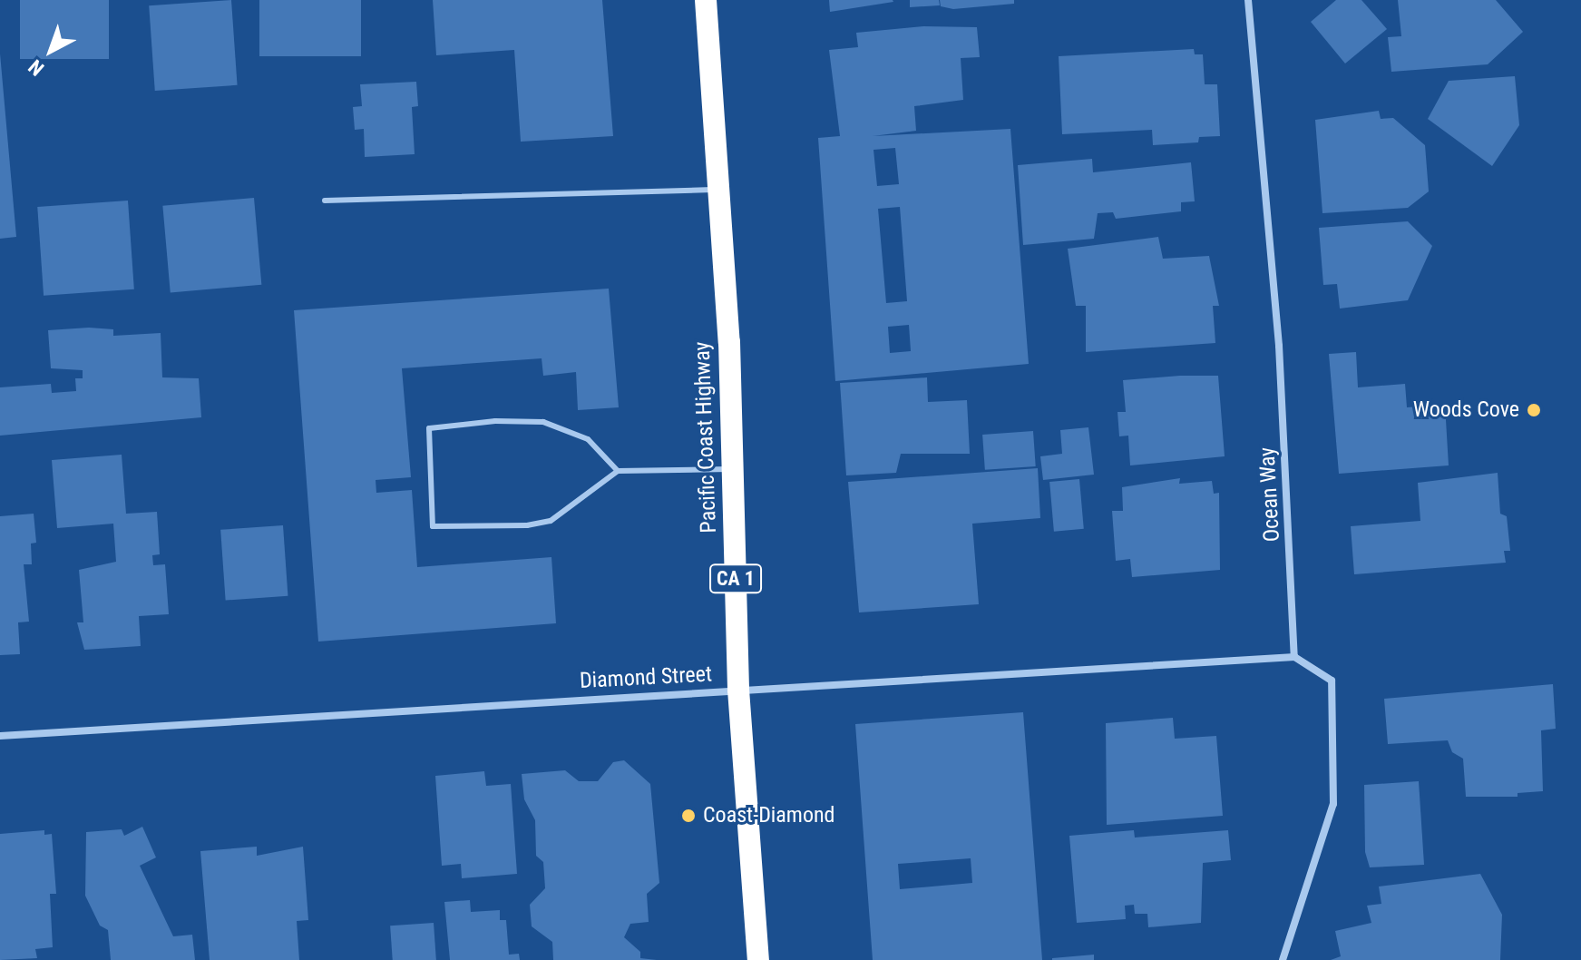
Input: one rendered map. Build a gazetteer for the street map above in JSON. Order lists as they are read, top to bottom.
{
  "streets": {
    "highway": ["Pacific Coast Highway", "CA 1"],
    "street": ["Ocean Way", "Diamond Street"]
  },
  "crossings": [
    ["Pacific Coast Highway", "Diamond Street"],
    ["Ocean Way", "Diamond Street"]
  ],
  "places": ["Woods Cove", "Coast-Diamond"],
  "north": "bottom left"
}
